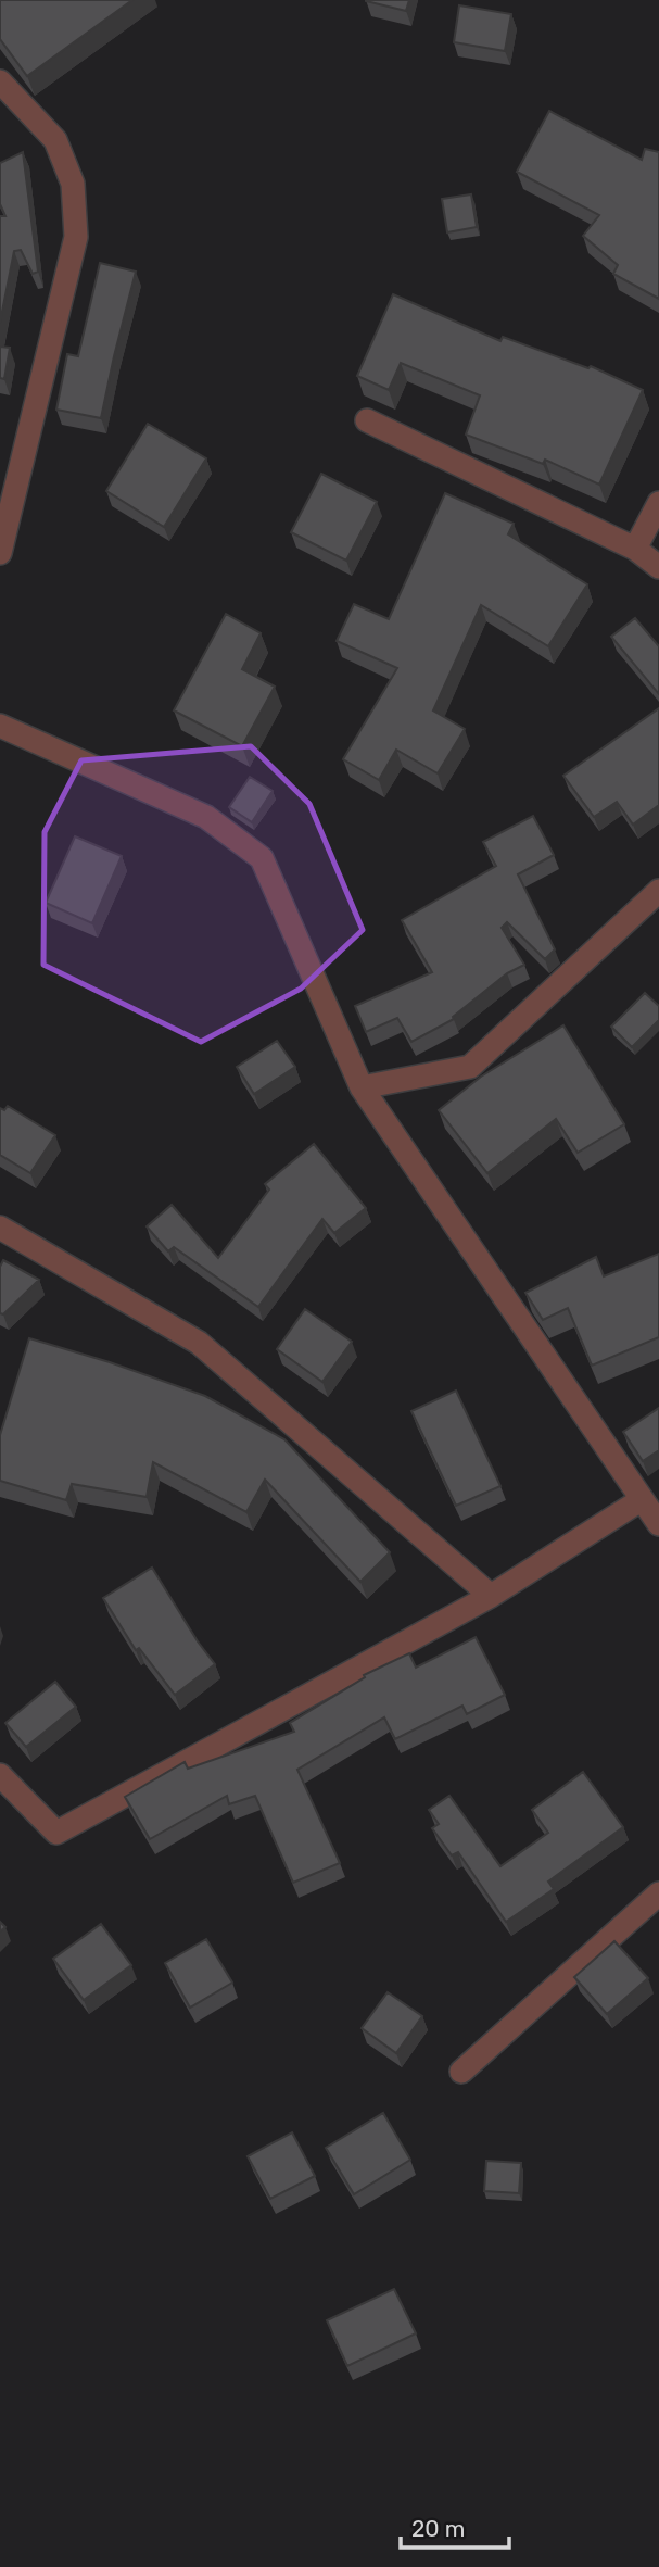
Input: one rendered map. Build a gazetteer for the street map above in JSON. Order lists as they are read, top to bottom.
{
  "scale_bar": "20 m"
}
